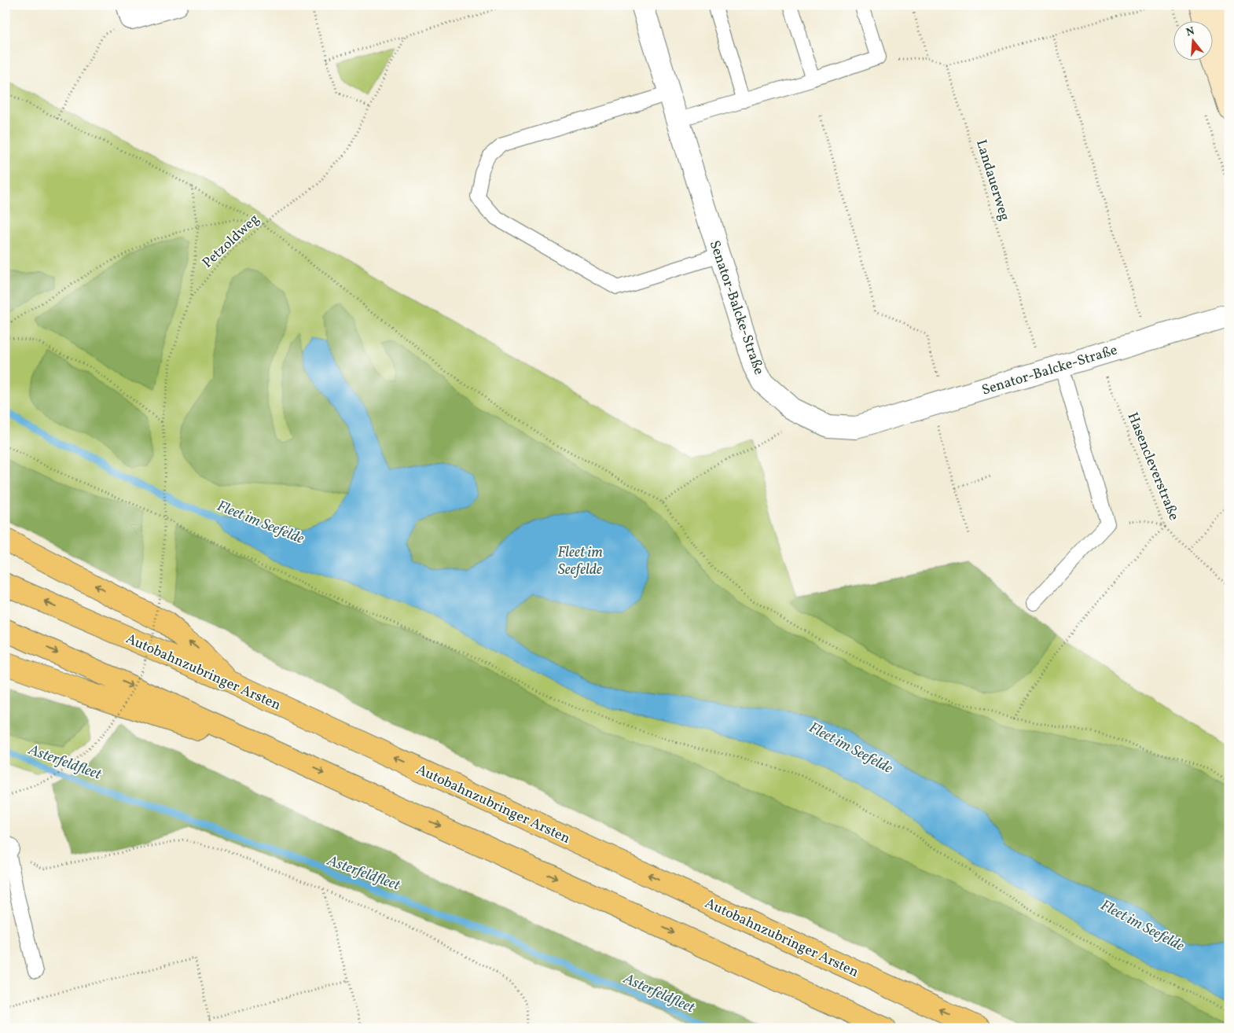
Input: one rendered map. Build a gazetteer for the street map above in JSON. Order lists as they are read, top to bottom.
{
  "streets": {
    "highway": ["Autobahnzubringer Arsten"],
    "street": ["Senator-Balcke-Straße"],
    "path": ["Landauerweg", "Petzoldweg", "Hasencleverstraße"]
  },
  "crossings": [
    ["Landauerweg", "Senator-Balcke-Straße"],
    ["Senator-Balcke-Straße", "Hasencleverstraße"]
  ],
  "water": ["Fleet im Seefelde", "Asterfeldfleet"],
  "north": "top"
}
